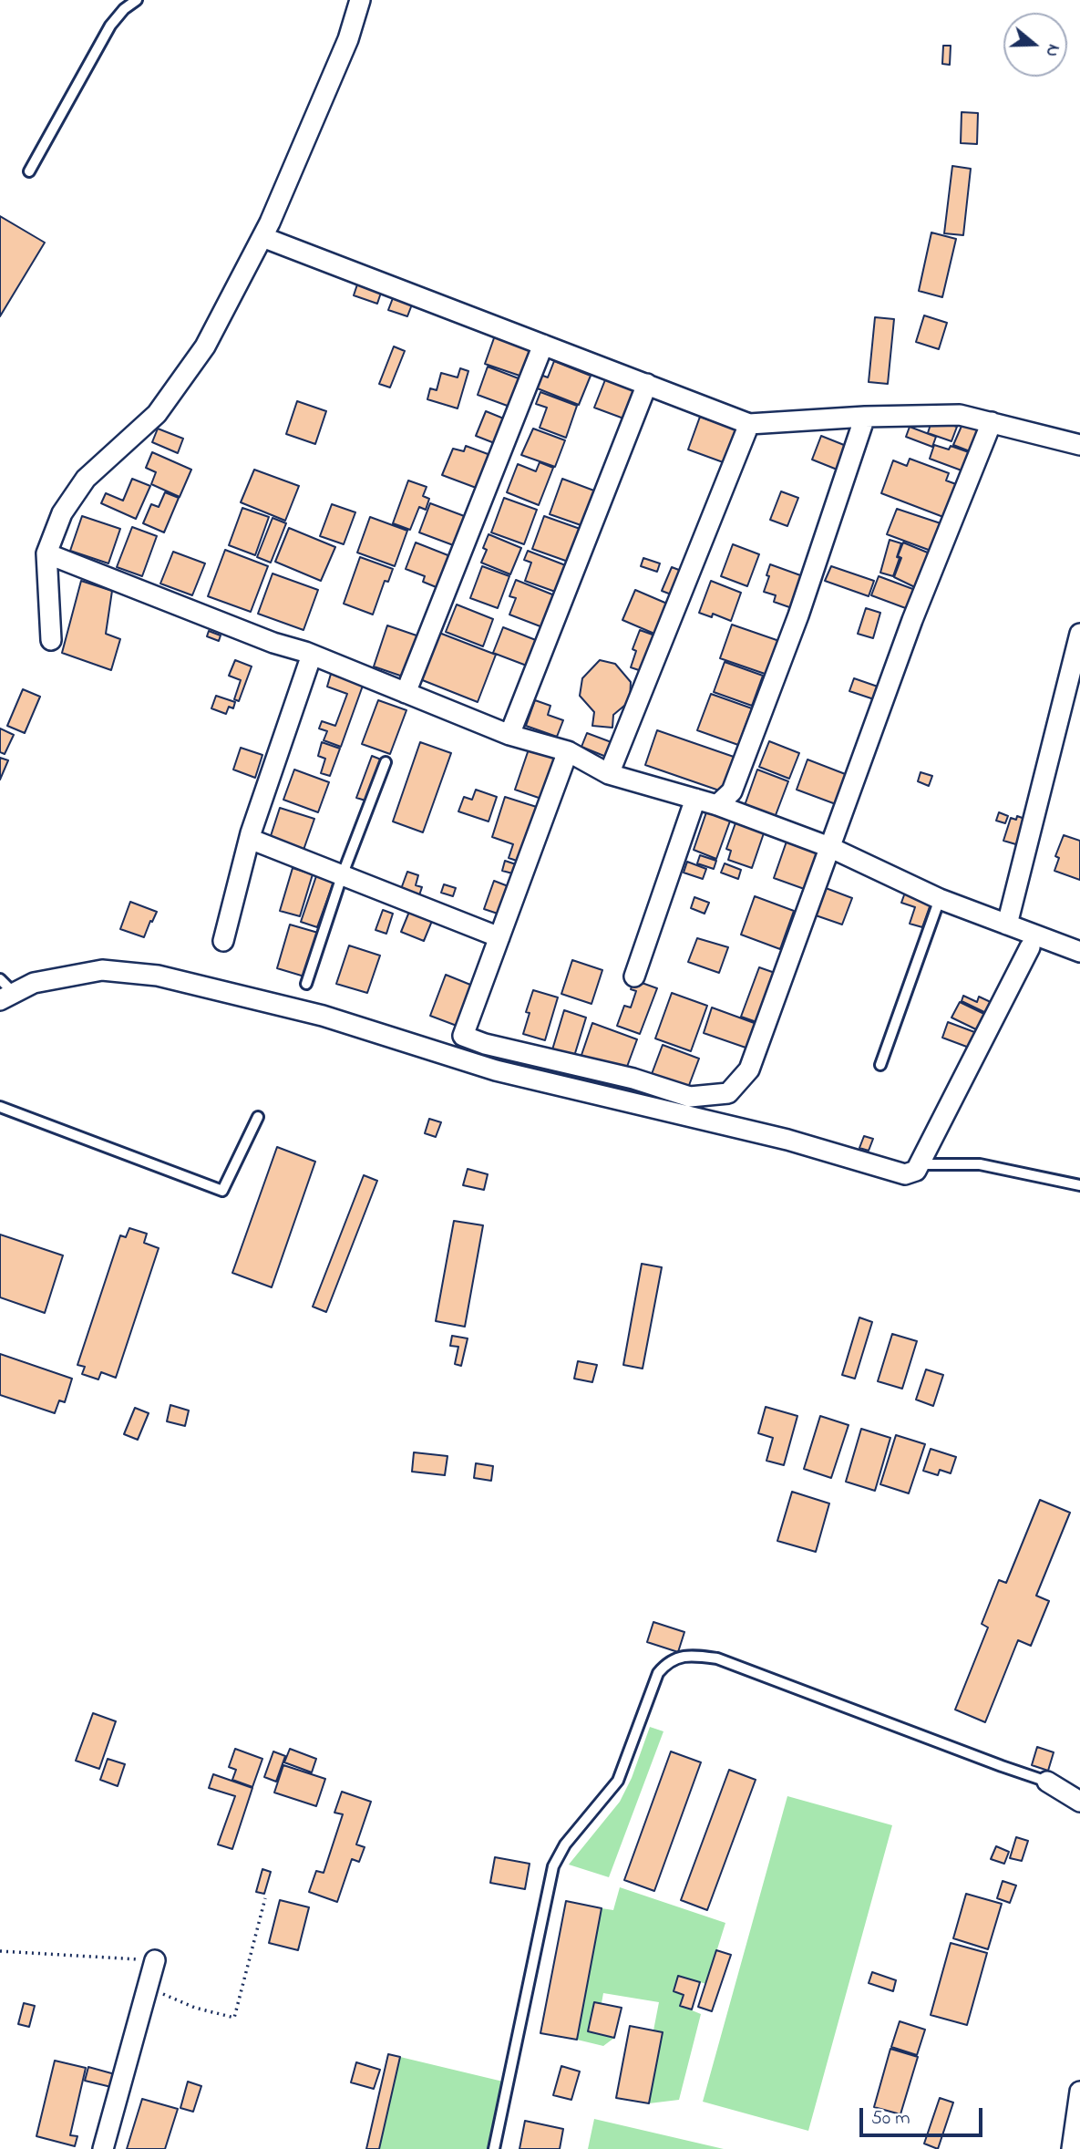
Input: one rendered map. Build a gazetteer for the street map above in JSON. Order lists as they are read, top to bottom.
{
  "scale_bar": "50 m",
  "north": "right"
}
